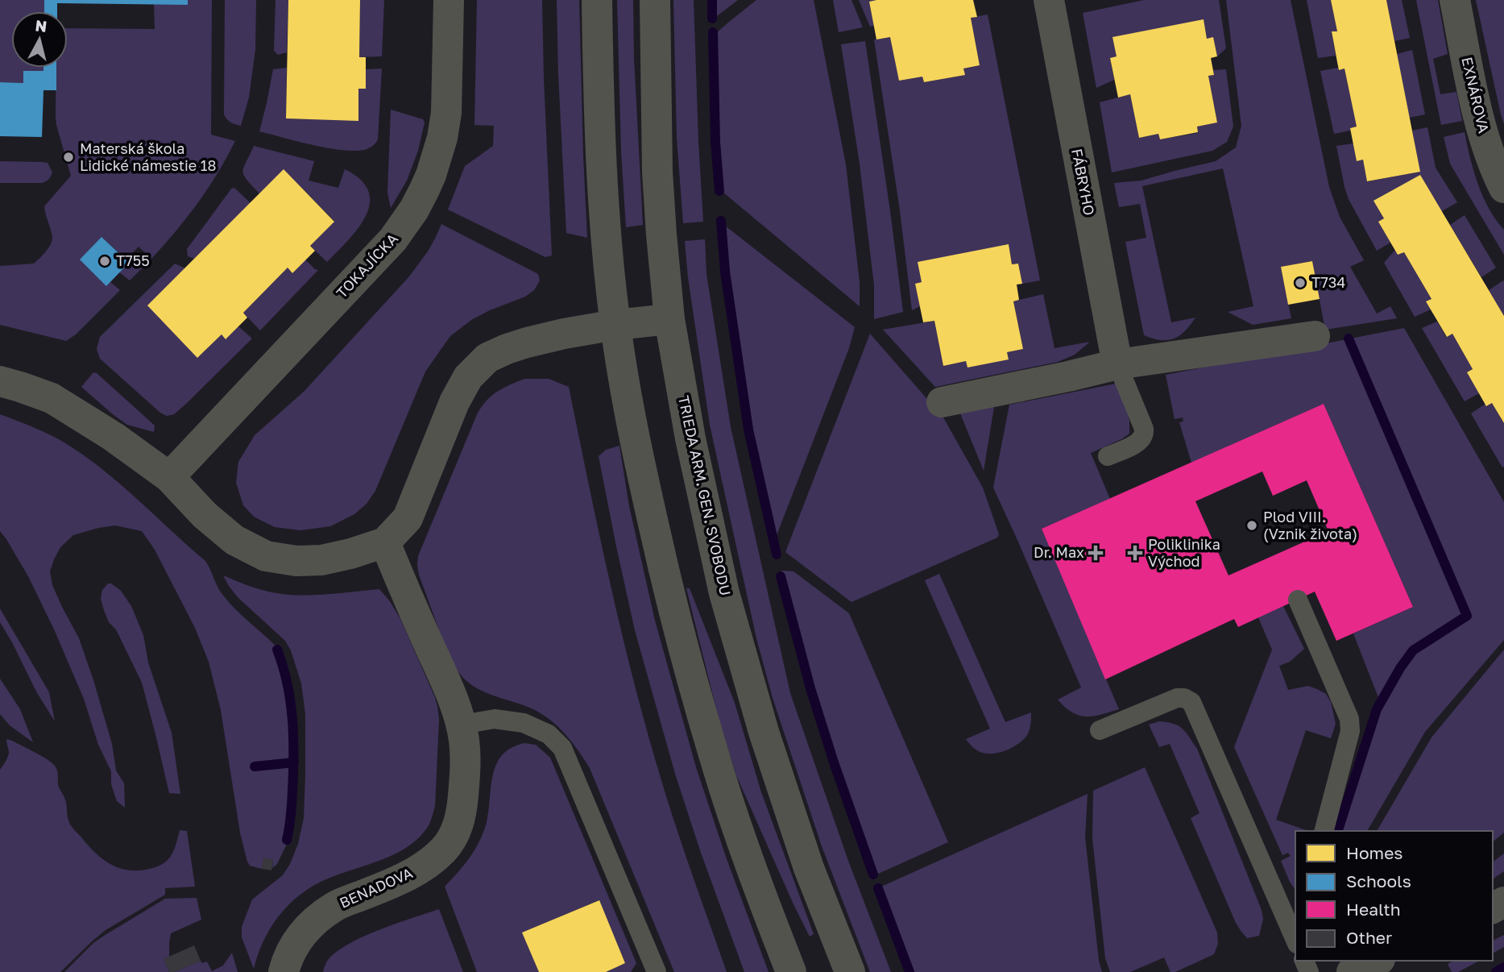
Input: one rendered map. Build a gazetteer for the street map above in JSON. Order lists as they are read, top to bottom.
{
  "streets": {
    "street": [
      "EXNÁROVA",
      "FÁBRYHO",
      "TOKAJÍCKA",
      "TRIEDA ARM. GEN. SVOBODU",
      "BENADOVA"
    ]
  },
  "places": {
    "other": [
      "Materská škola Lidické námestie 18",
      "T755",
      "T734",
      "Plod VIII. (Vznik života)"
    ],
    "health": ["Dr. Max", "Poliklinika Východ"]
  },
  "legend": [
    "Homes",
    "Schools",
    "Health",
    "Other"
  ],
  "north": "top"
}
